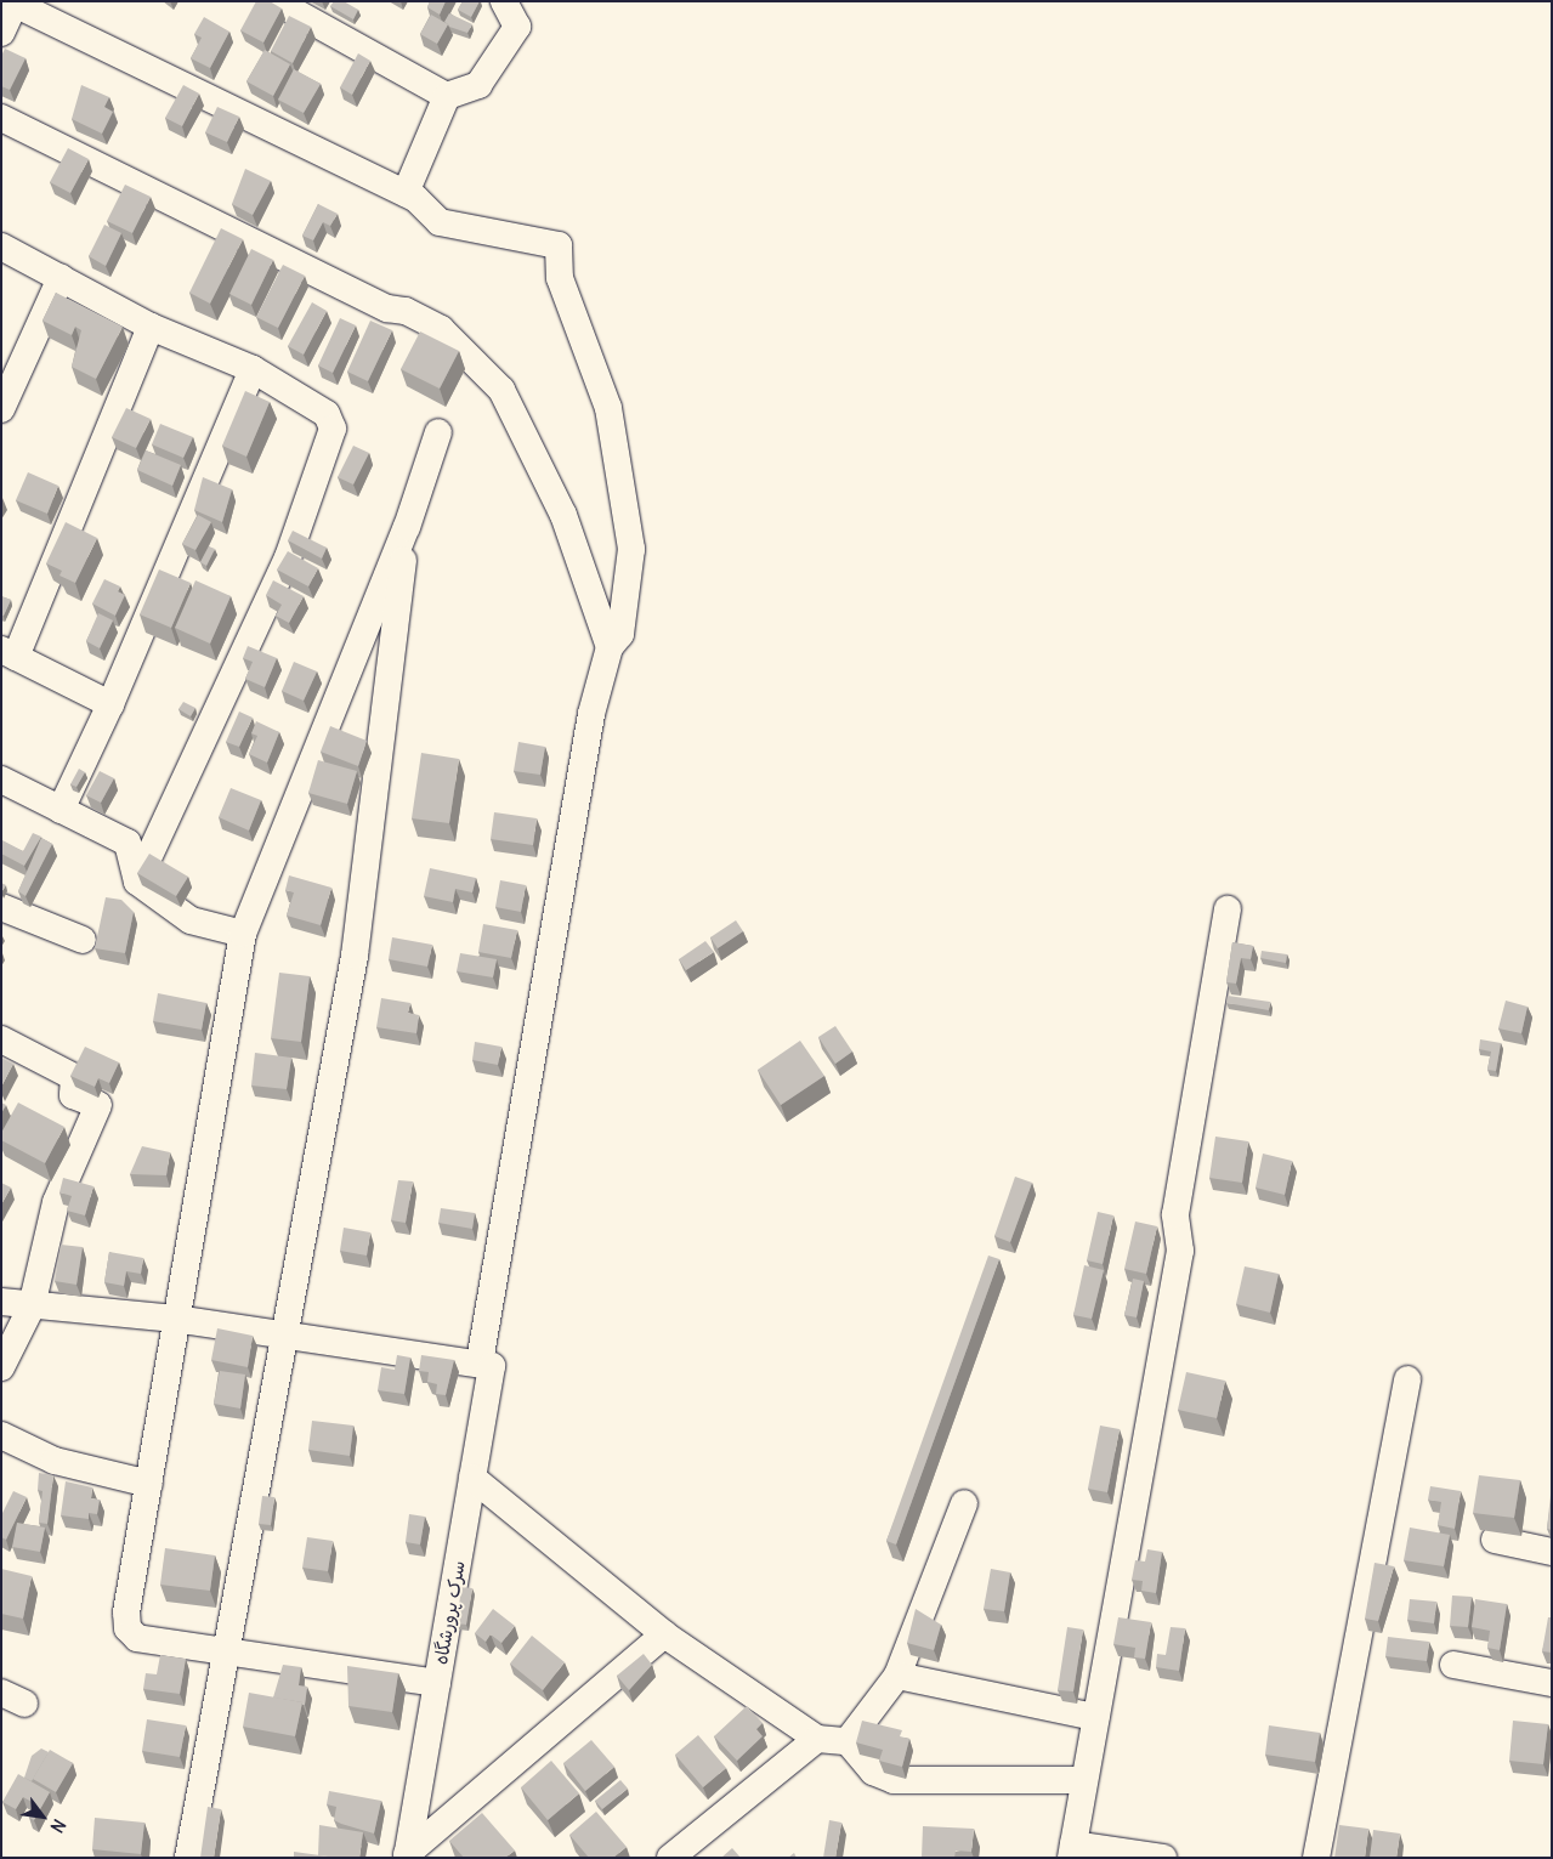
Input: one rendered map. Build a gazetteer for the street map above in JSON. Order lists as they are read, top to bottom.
{
  "streets": {
    "street": ["سرک پرورشگاه"]
  },
  "north": "bottom right"
}
